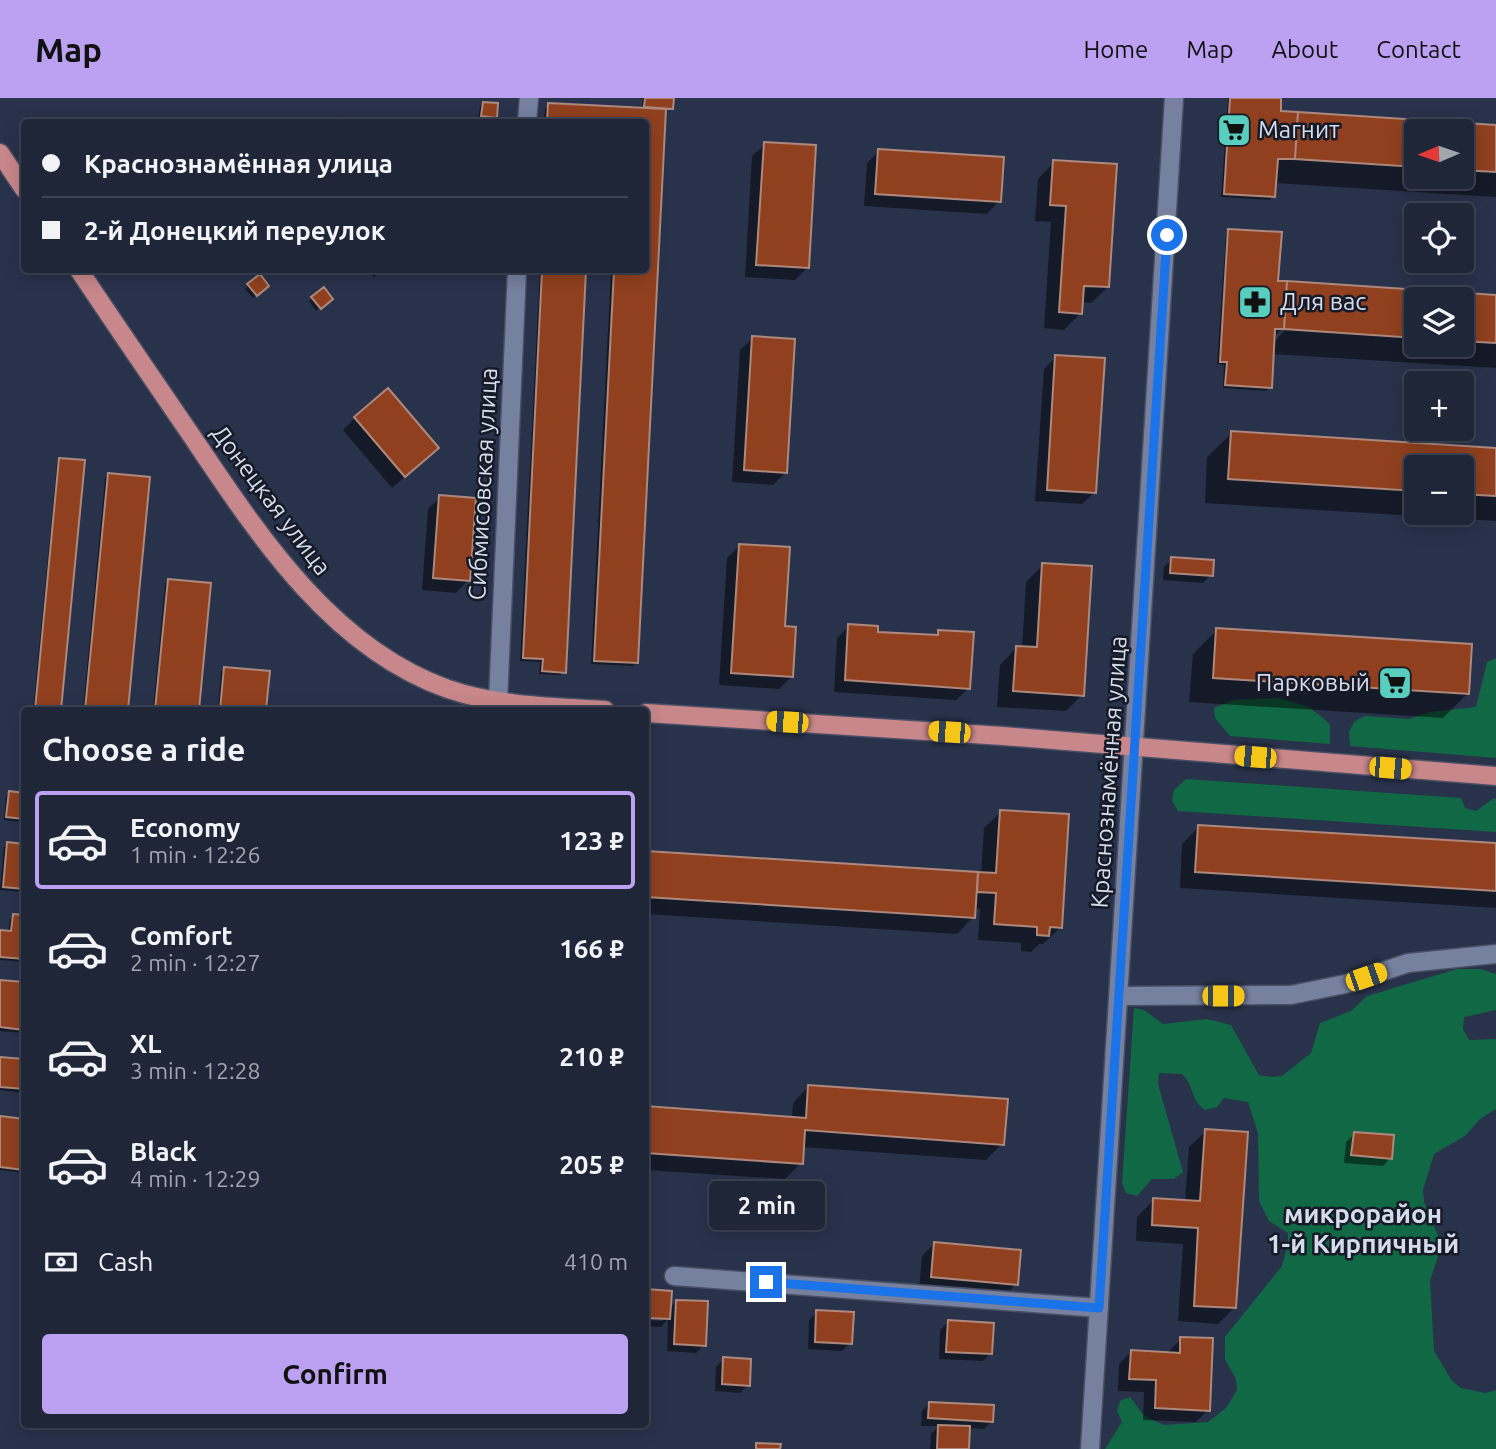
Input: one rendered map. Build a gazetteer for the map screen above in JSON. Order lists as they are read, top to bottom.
{
  "streets": {
    "main road": ["Донецкая улица"],
    "street": ["Сибмисовская улица", "Краснознамённая улица"]
  },
  "crossings": [
    ["Сибмисовская улица", "Донецкая улица"]
  ],
  "districts": ["микрорайон 1-й Кирпичный"],
  "places": {
    "supermarket": ["Магнит", "Парковый"],
    "pharmacy": ["Для вас"]
  },
  "north": "left",
  "page": {
    "header": "Map",
    "nav": [
      "Home",
      "Map",
      "About",
      "Contact"
    ],
    "map_buttons": ["+", "−"],
    "banner": ["Краснознамённая улица", "2-й Донецкий переулок"],
    "heading": "Choose a ride",
    "list": [
      {
        "name": "Economy",
        "note": "1 min · 12:26",
        "value": "123 ₽"
      },
      {
        "name": "Comfort",
        "note": "2 min · 12:27",
        "value": "166 ₽"
      },
      {
        "name": "XL",
        "note": "3 min · 12:28",
        "value": "210 ₽"
      },
      {
        "name": "Black",
        "note": "4 min · 12:29",
        "value": "205 ₽"
      }
    ],
    "bubble": "2 min",
    "pay": ["Cash", "410 m"],
    "buttons": "Confirm"
  }
}
